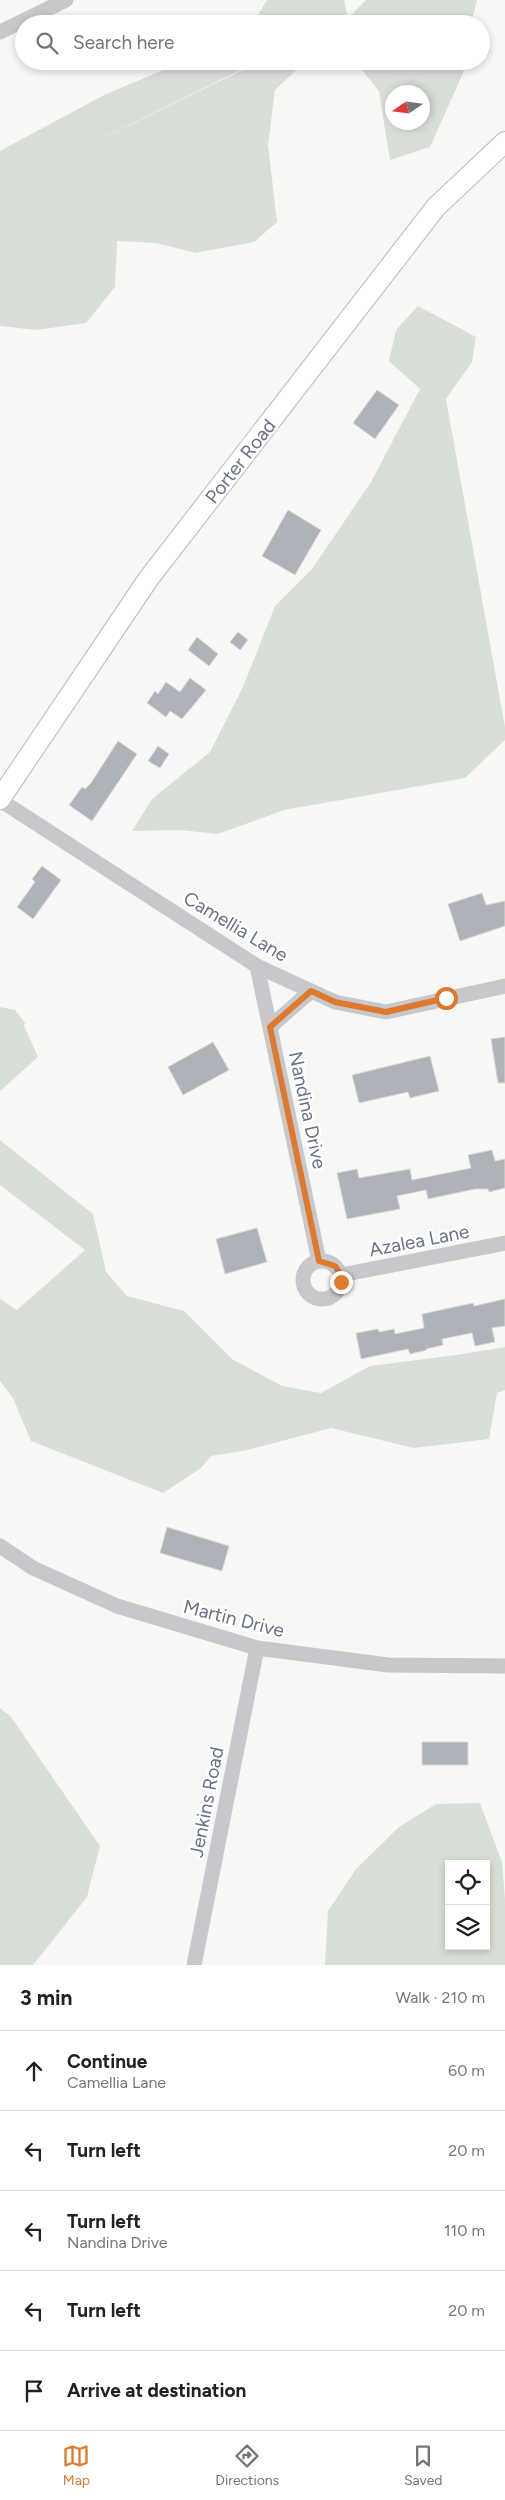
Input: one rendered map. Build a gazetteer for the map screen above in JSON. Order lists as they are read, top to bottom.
{
  "streets": {
    "main road": ["Porter Road"],
    "street": [
      "Camellia Lane",
      "Nandina Drive",
      "Azalea Lane",
      "Martin Drive",
      "Jenkins Road"
    ]
  },
  "crossings": [
    ["Porter Road", "Camellia Lane"],
    ["Camellia Lane", "Nandina Drive"],
    ["Nandina Drive", "Azalea Lane"],
    ["Martin Drive", "Jenkins Road"]
  ],
  "north": "left",
  "page": {
    "search": "Search here",
    "heading": ["3 min", "Walk · 210 m"],
    "list": [
      ["Continue", "Camellia Lane", "60 m"],
      ["Turn left", "20 m"],
      ["Turn left", "Nandina Drive", "110 m"],
      ["Turn left", "20 m"],
      "Arrive at destination"
    ],
    "nav": ["Map", "Directions", "Saved"]
  }
}
